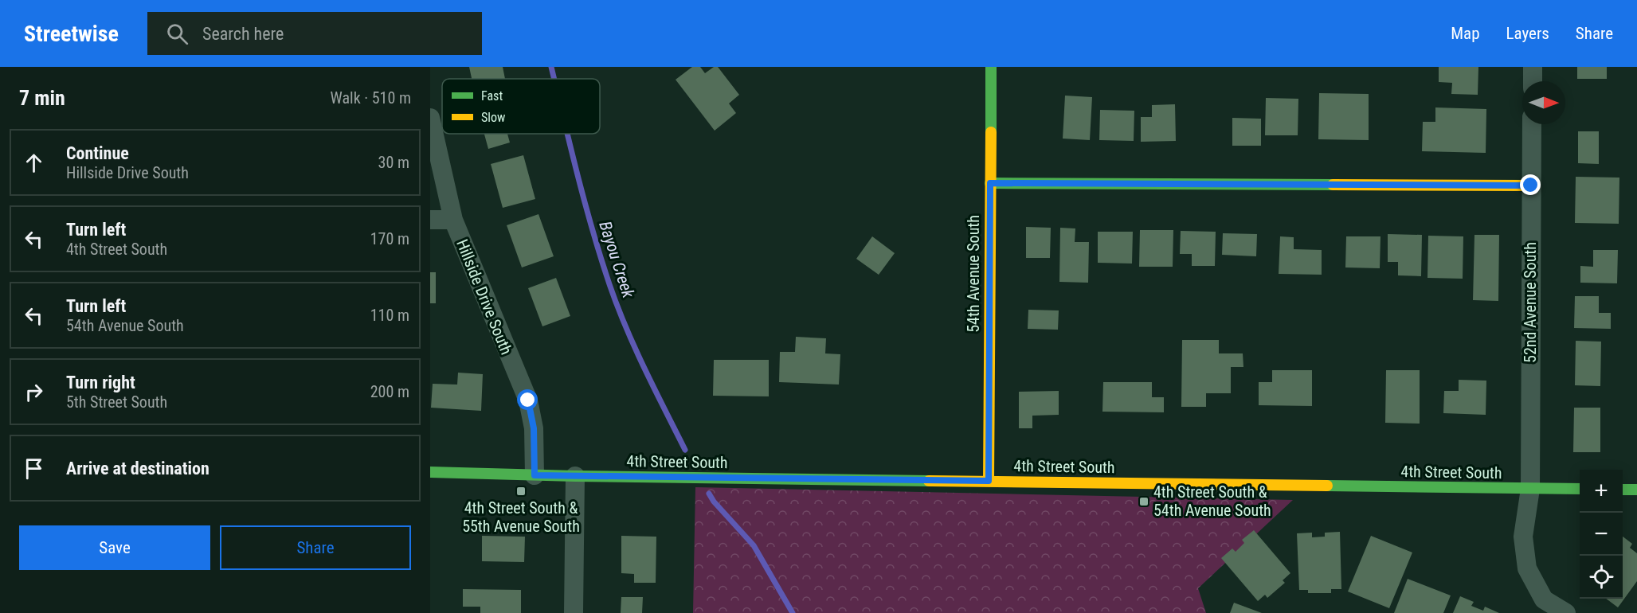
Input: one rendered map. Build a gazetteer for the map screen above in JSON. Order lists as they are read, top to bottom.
{
  "streets": {
    "street": [
      "54th Avenue South",
      "Hillside Drive South",
      "52nd Avenue South",
      "4th Street South"
    ]
  },
  "crossings": [
    ["54th Avenue South", "4th Street South"],
    ["Hillside Drive South", "4th Street South"],
    ["52nd Avenue South", "4th Street South"]
  ],
  "water": ["Bayou Creek"],
  "places": {
    "transit": ["4th Street South & 55th Avenue South", "4th Street South & 54th Avenue South"]
  },
  "legend": ["Fast", "Slow"],
  "north": "right",
  "page": {
    "header": "Streetwise",
    "search": "Search here",
    "nav": ["Map", "Layers", "Share"],
    "heading": ["7 min", "Walk · 510 m"],
    "list": [
      ["Continue", "Hillside Drive South", "30 m"],
      ["Turn left", "4th Street South", "170 m"],
      ["Turn left", "54th Avenue South", "110 m"],
      ["Turn right", "5th Street South", "200 m"],
      "Arrive at destination"
    ],
    "map_buttons": ["+", "−"],
    "buttons": ["Save", "Share"]
  }
}
